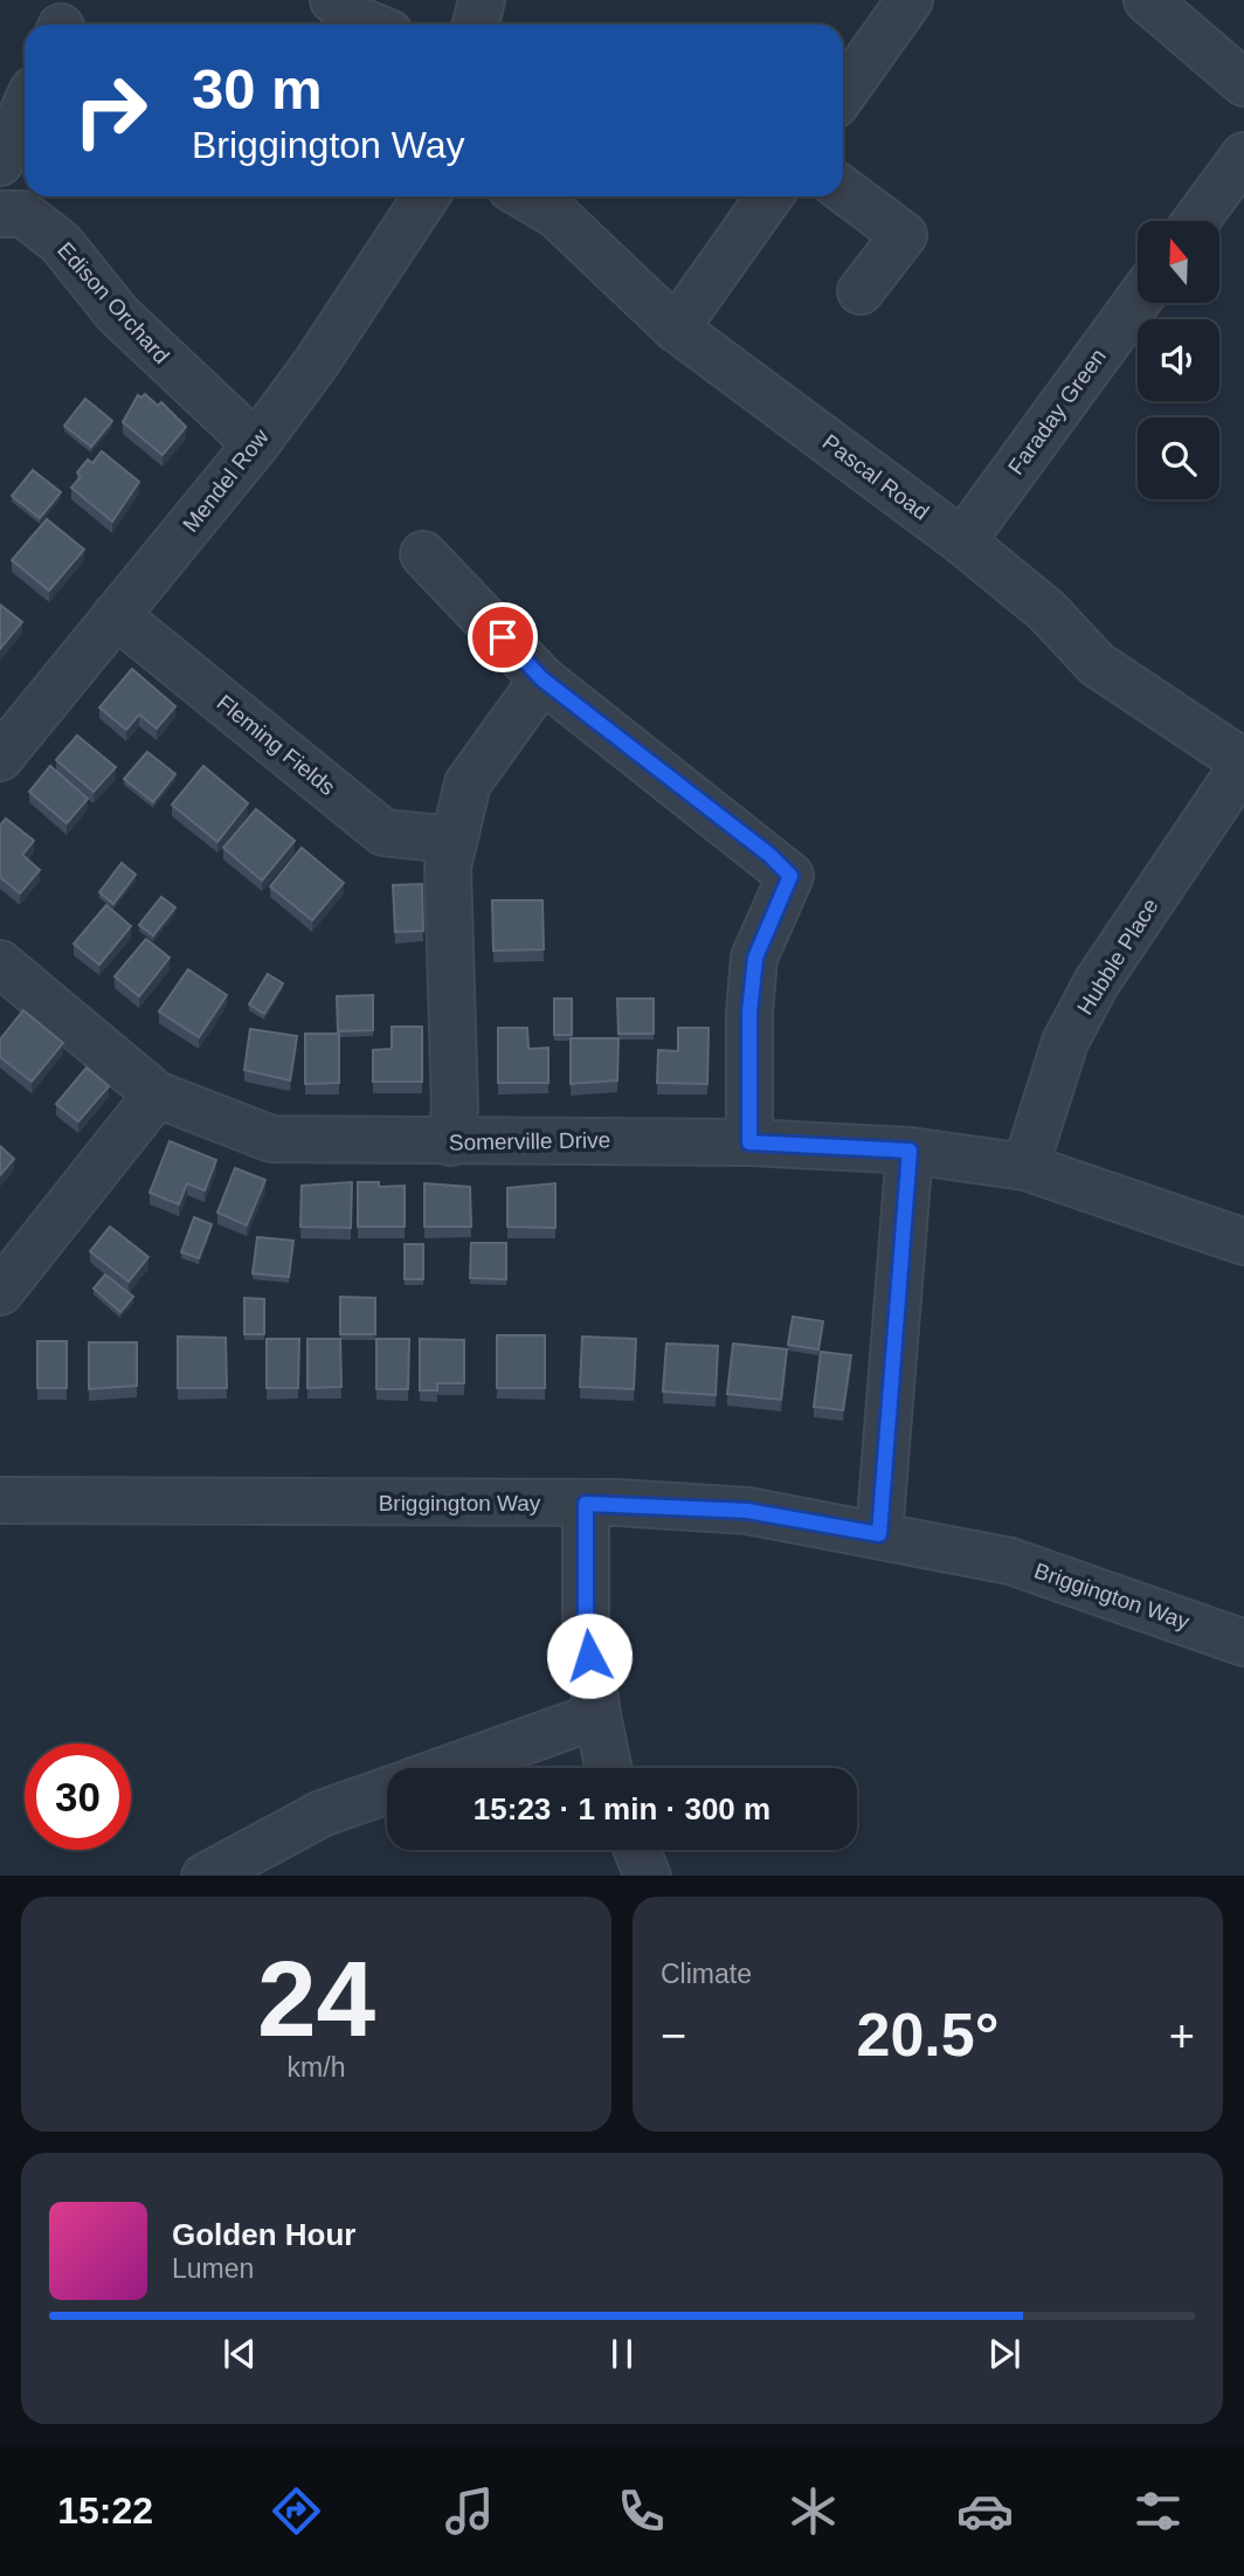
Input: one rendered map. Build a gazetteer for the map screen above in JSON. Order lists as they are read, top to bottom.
{
  "streets": {
    "street": [
      "Edison Orchard",
      "Faraday Green",
      "Pascal Road",
      "Mendel Row",
      "Fleming Fields",
      "Hubble Place",
      "Somerville Drive",
      "Briggington Way"
    ]
  },
  "crossings": [
    ["Edison Orchard", "Mendel Row"],
    ["Faraday Green", "Pascal Road"],
    ["Pascal Road", "Hubble Place"],
    ["Mendel Row", "Fleming Fields"],
    ["Hubble Place", "Somerville Drive"]
  ],
  "north": "top",
  "page": {
    "turn": ["30 m", "Briggington Way"],
    "limit": "30",
    "trip": "15:23 · 1 min · 300 m",
    "tile": [
      ["24", "km/h"],
      "Climate"
    ],
    "heat": ["−", "20.5°", "+"],
    "song": ["Golden Hour", "Lumen"],
    "tabs": "15:22"
  }
}
